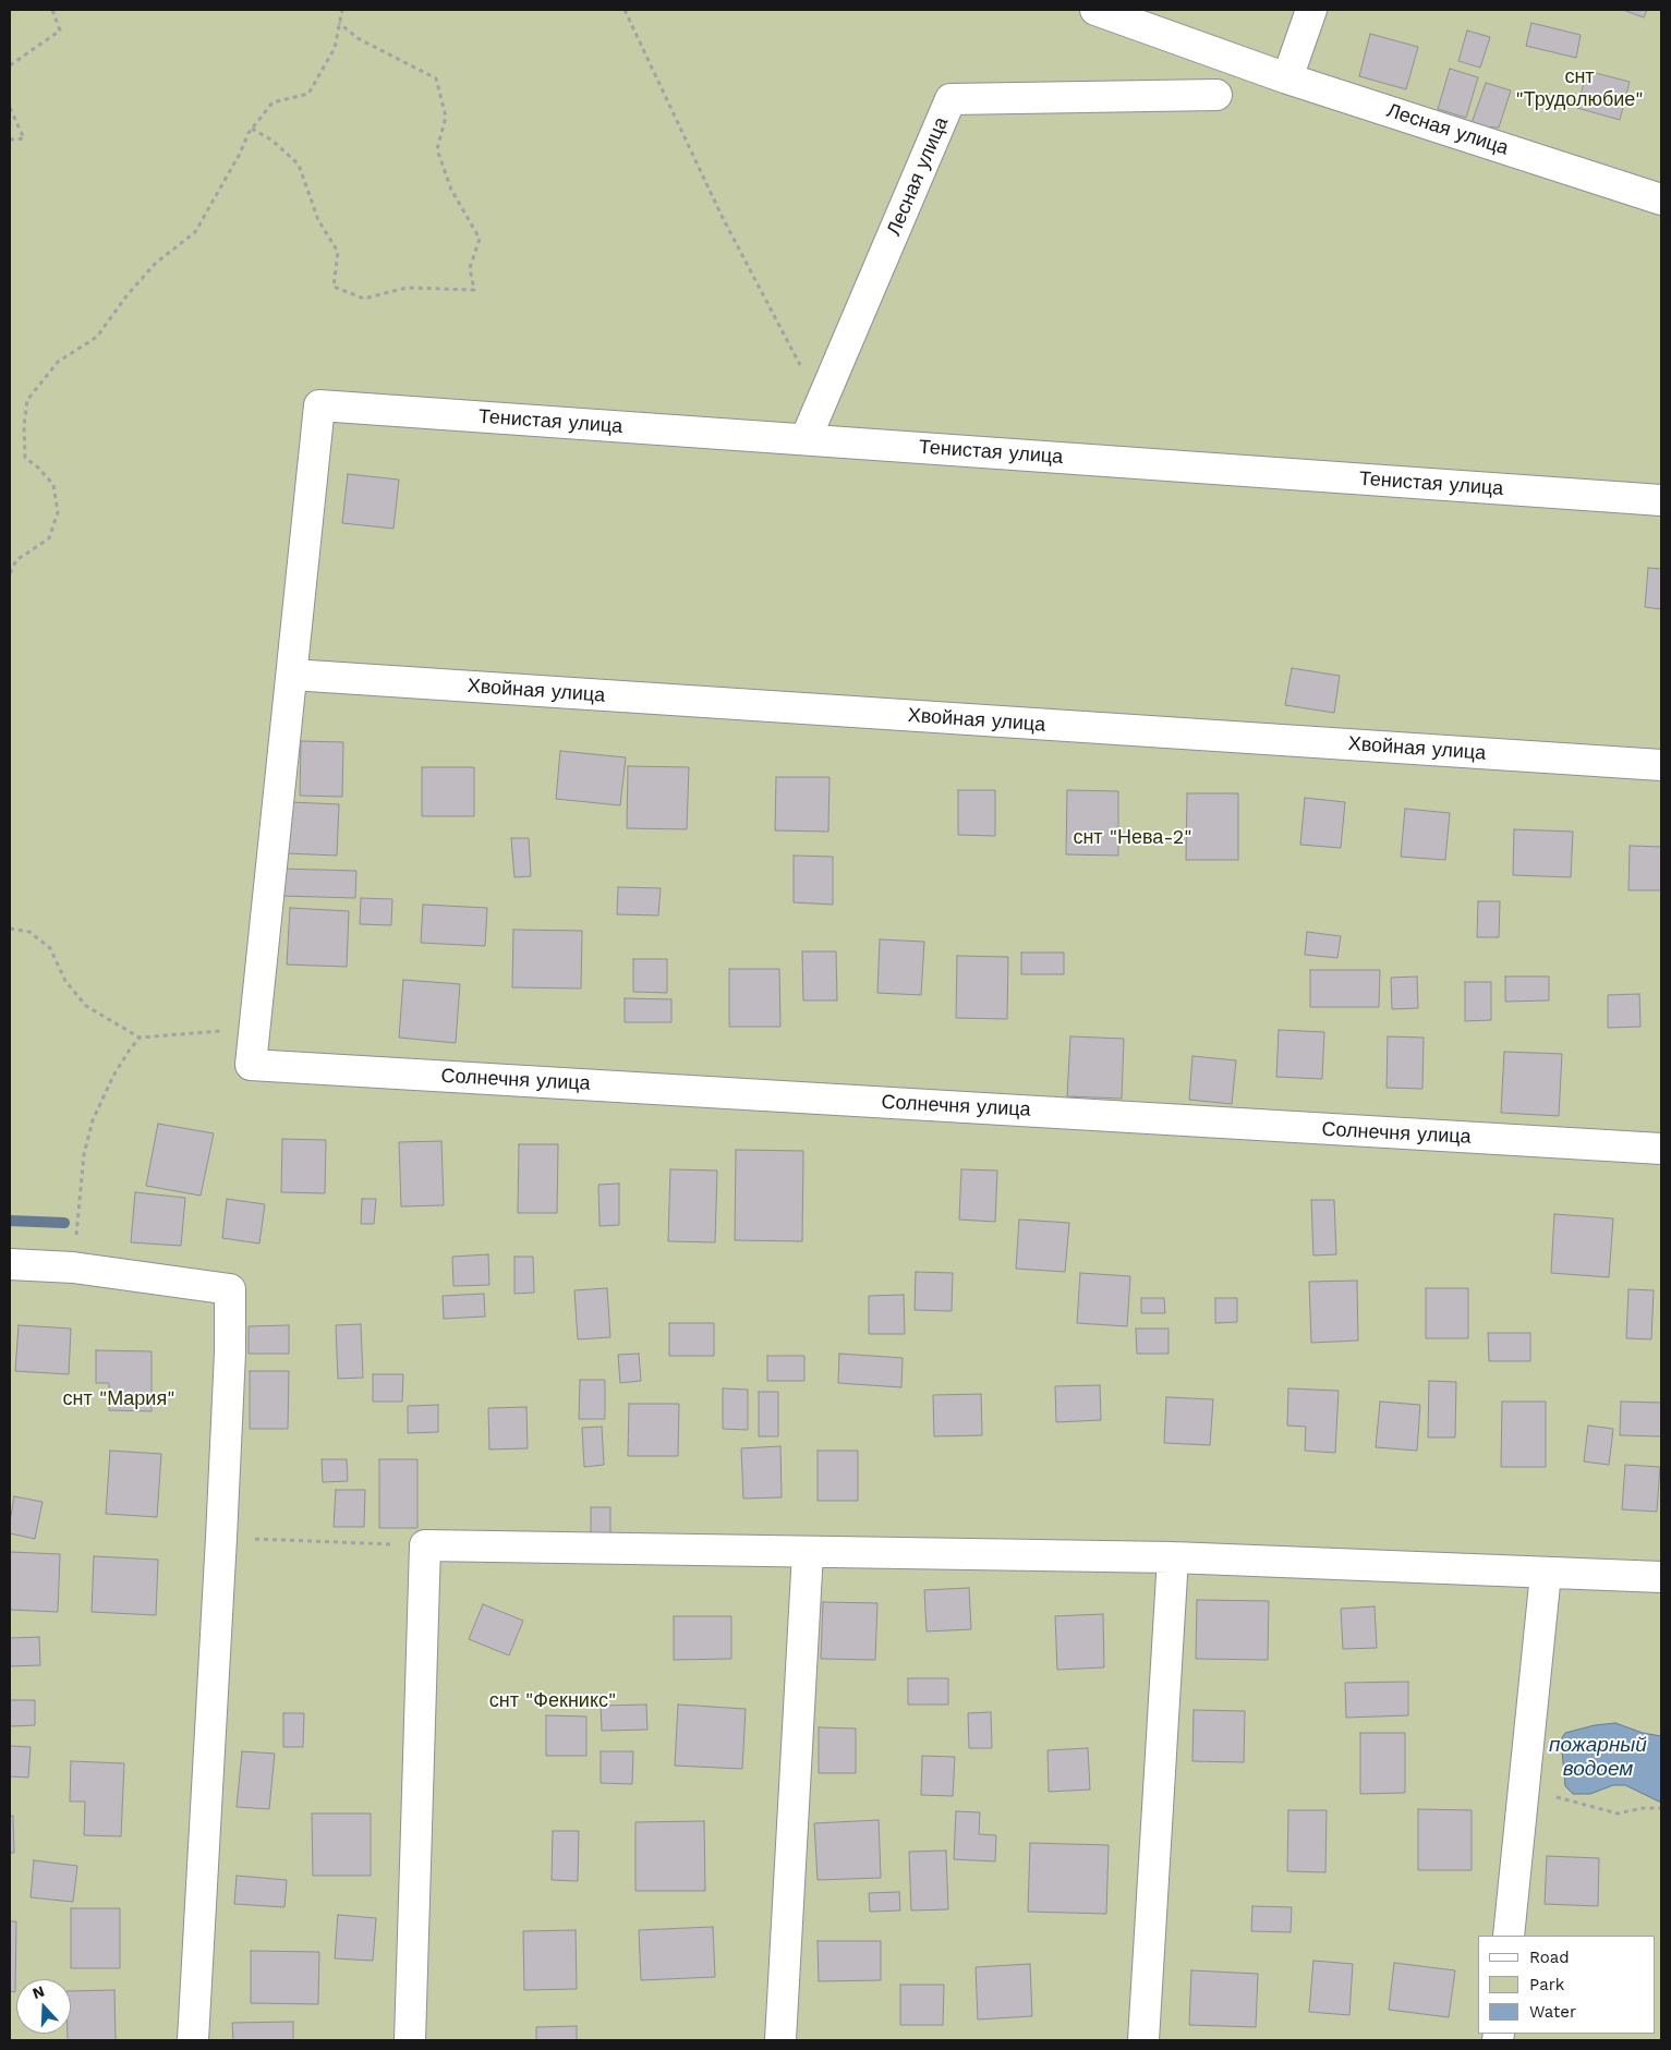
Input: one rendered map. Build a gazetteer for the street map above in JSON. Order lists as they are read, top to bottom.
{
  "streets": {
    "street": [
      "Лесная улица",
      "Тенистая улица",
      "Хвойная улица",
      "Солнечня улица"
    ]
  },
  "crossings": [
    ["Лесная улица", "Тенистая улица"],
    ["Тенистая улица", "Хвойная улица"]
  ],
  "water": ["пожарный водоем"],
  "parks": [
    "снт \"Трудолюбие\"",
    "снт \"Нева-2\"",
    "снт \"Мария\"",
    "снт \"Фекникс\""
  ],
  "legend": ["Road", "Park", "Water"],
  "north": "top"
}
